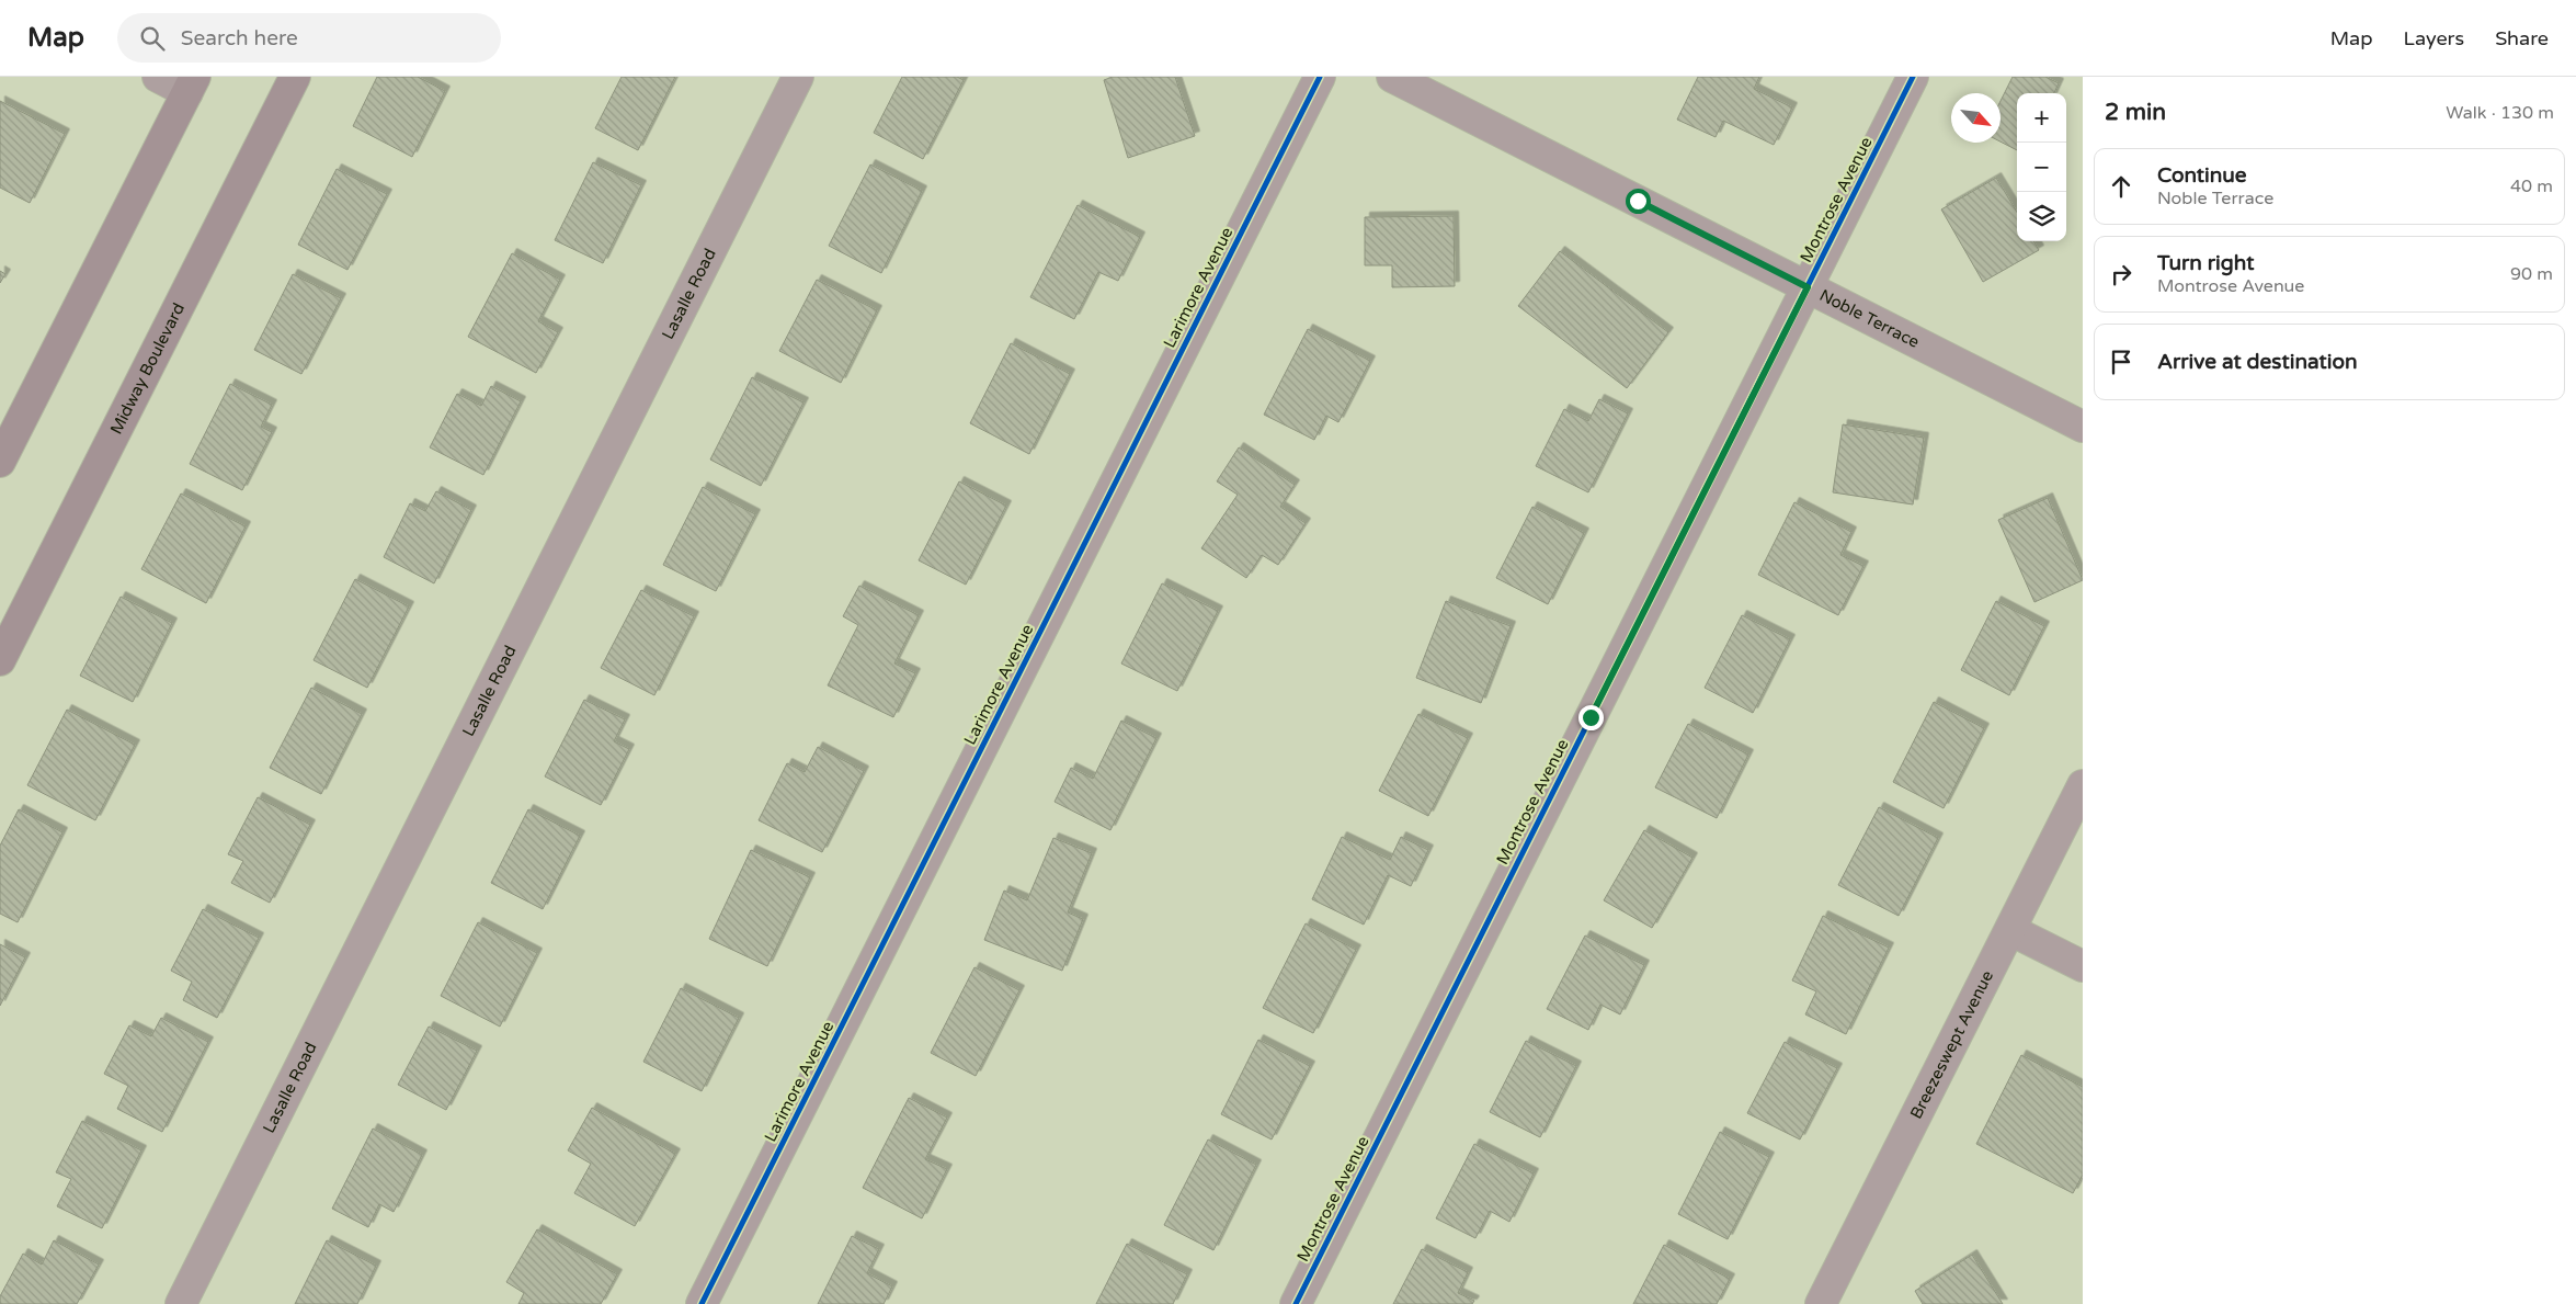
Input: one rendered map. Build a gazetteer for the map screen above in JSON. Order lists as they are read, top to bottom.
{
  "streets": {
    "street": [
      "Montrose Avenue",
      "Larimore Avenue",
      "Lasalle Road",
      "Noble Terrace",
      "Midway Boulevard",
      "Breezeswept Avenue"
    ]
  },
  "crossings": [
    ["Montrose Avenue", "Noble Terrace"]
  ],
  "north": "bottom right",
  "page": {
    "header": "Map",
    "search": "Search here",
    "nav": ["Map", "Layers", "Share"],
    "heading": ["2 min", "Walk · 130 m"],
    "map_buttons": ["+", "−"],
    "list": [
      ["Continue", "Noble Terrace", "40 m"],
      ["Turn right", "Montrose Avenue", "90 m"],
      "Arrive at destination"
    ]
  }
}
